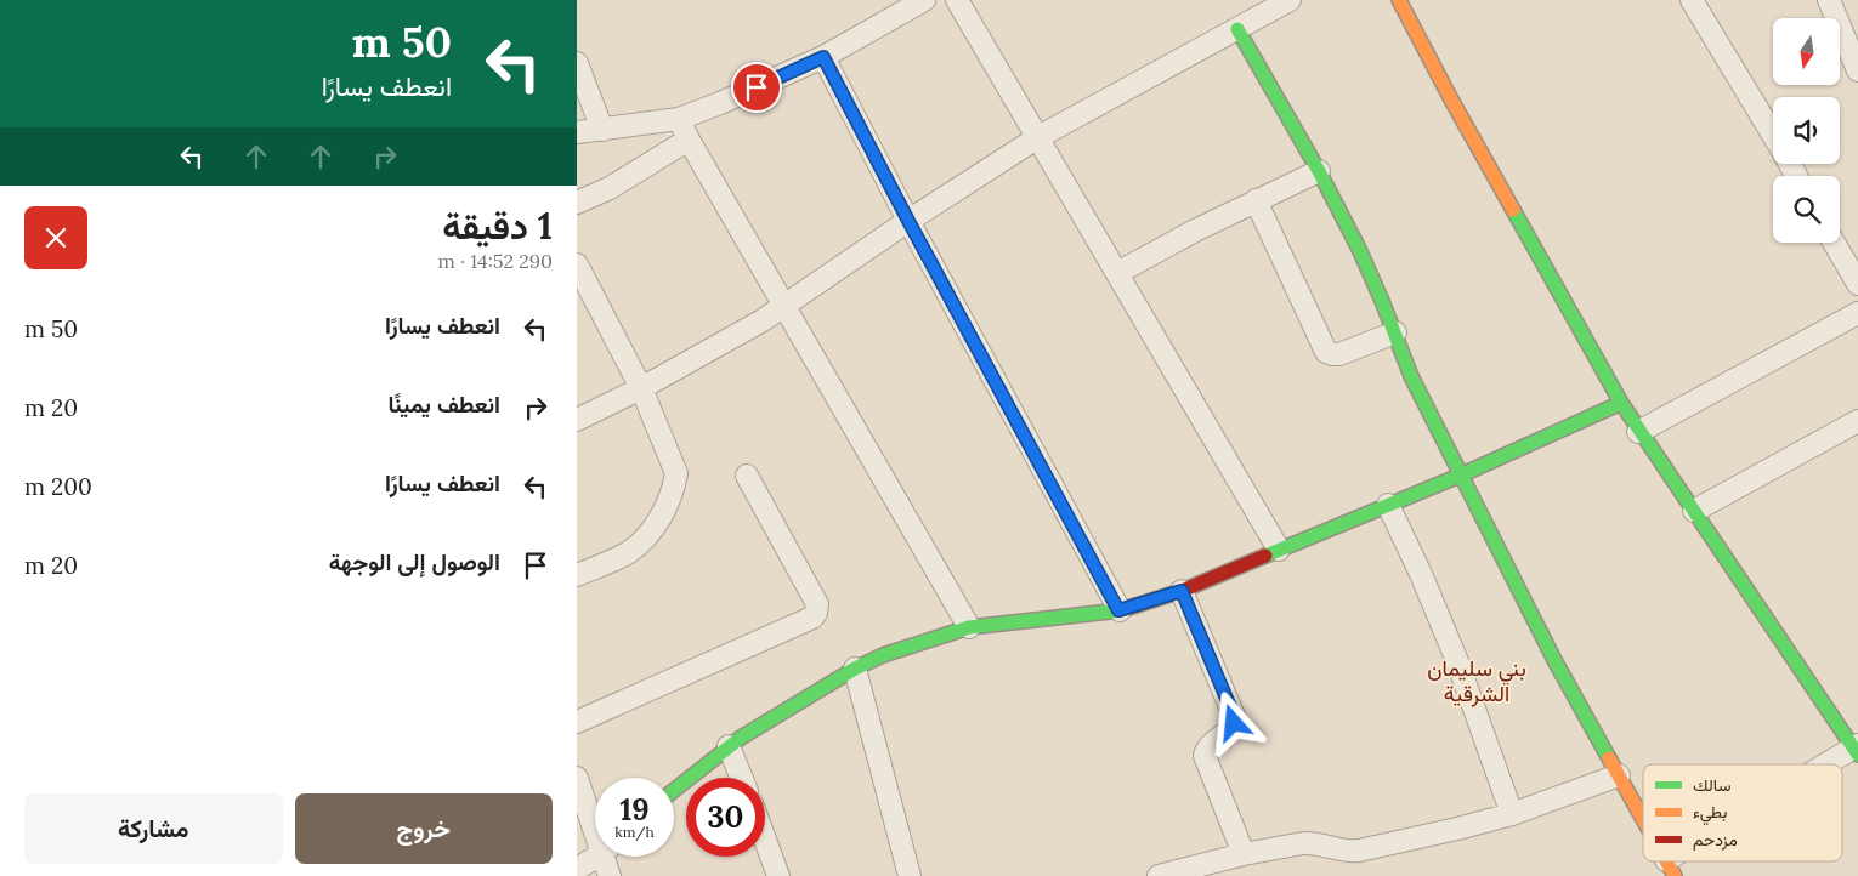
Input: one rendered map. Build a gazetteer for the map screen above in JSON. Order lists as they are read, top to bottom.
{
  "districts": ["بني سليمان الشرقية"],
  "legend": ["سالك", "بطيء", "مزدحم"],
  "north": "bottom",
  "page": {
    "turn": ["50 m", "انعطف يسارًا"],
    "heading": ["1 دقيقة", "290 m · 14:52"],
    "list": [
      {
        "name": "انعطف يسارًا",
        "value": "50 m"
      },
      {
        "name": "انعطف يمينًا",
        "value": "20 m"
      },
      {
        "name": "انعطف يسارًا",
        "value": "200 m"
      },
      {
        "name": "الوصول إلى الوجهة",
        "value": "20 m"
      }
    ],
    "speed": "19 km/h",
    "limit": "30",
    "buttons": ["خروج", "مشاركة"]
  }
}
